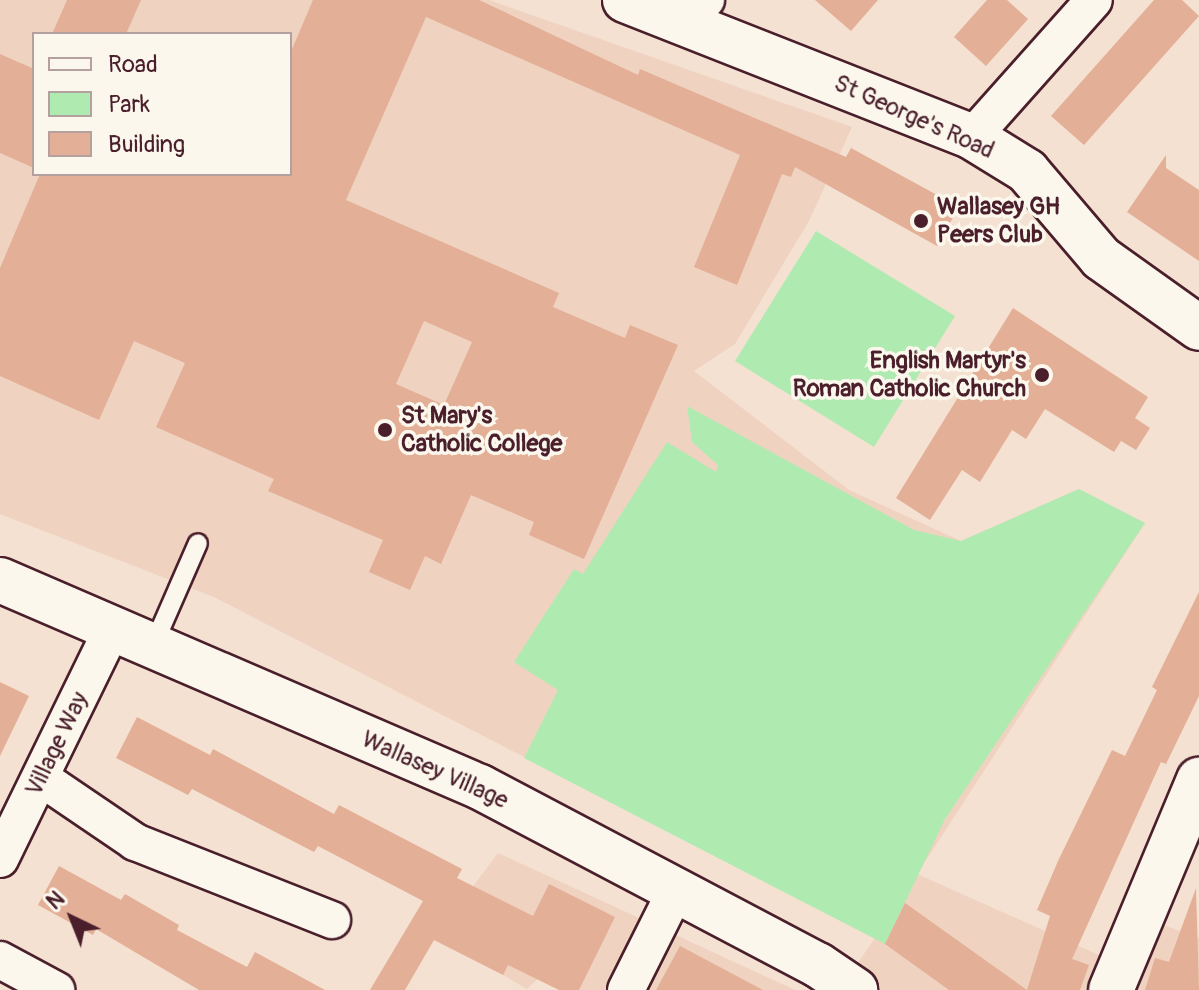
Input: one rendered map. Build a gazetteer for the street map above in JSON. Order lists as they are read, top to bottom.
{
  "streets": {
    "main road": ["St George's Road", "Wallasey Village"],
    "street": ["Village Way"]
  },
  "crossings": [
    ["Village Way", "Wallasey Village"]
  ],
  "places": ["Wallasey GH Peers Club", "English Martyr's Roman Catholic Church", "St Mary's Catholic College"],
  "legend": ["Road", "Park", "Building"],
  "north": "top left"
}
